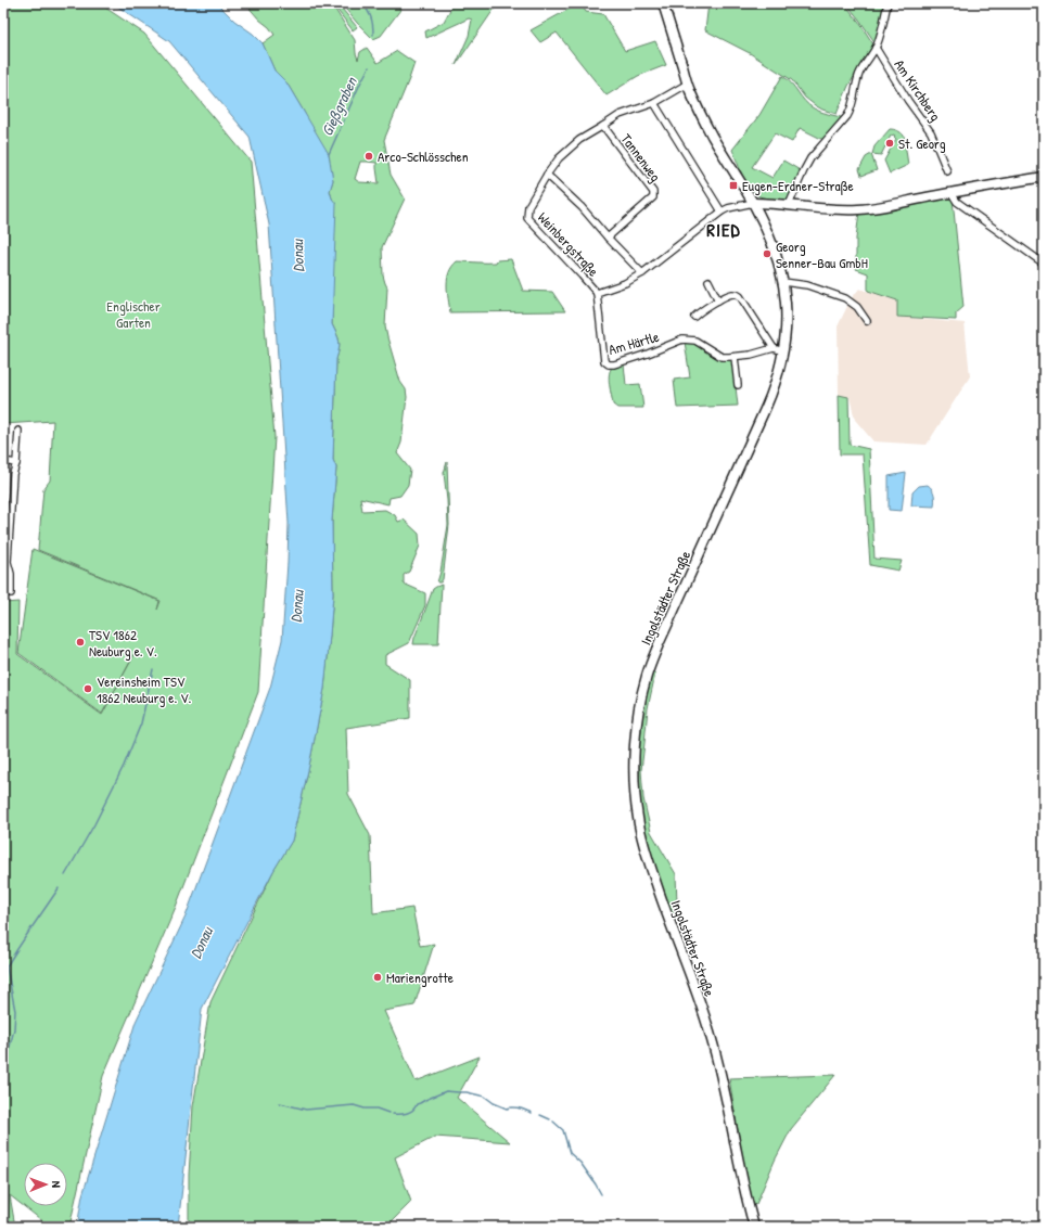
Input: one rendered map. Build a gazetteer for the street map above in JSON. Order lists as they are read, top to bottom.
{
  "streets": {
    "main road": ["Ingolstädter Straße"],
    "street": [
      "Am Kirchberg",
      "Tannenweg",
      "Weinbergstraße",
      "Am Härtle"
    ]
  },
  "crossings": [
    ["Tannenweg", "Weinbergstraße"],
    ["Weinbergstraße", "Am Härtle"],
    ["Weinbergstraße", "Ingolstädter Straße"]
  ],
  "districts": ["RIED"],
  "water": ["Gießgraben", "Donau"],
  "parks": ["Englischer Garten"],
  "places": {
    "other": [
      "St. Georg",
      "Arco-Schlösschen",
      "Georg Senner-Bau GmbH",
      "TSV 1862 Neuburg e. V.",
      "Vereinsheim TSV 1862 Neuburg e. V.",
      "Mariengrotte"
    ],
    "transit": ["Eugen-Erdner-Straße"]
  },
  "north": "right"
}
